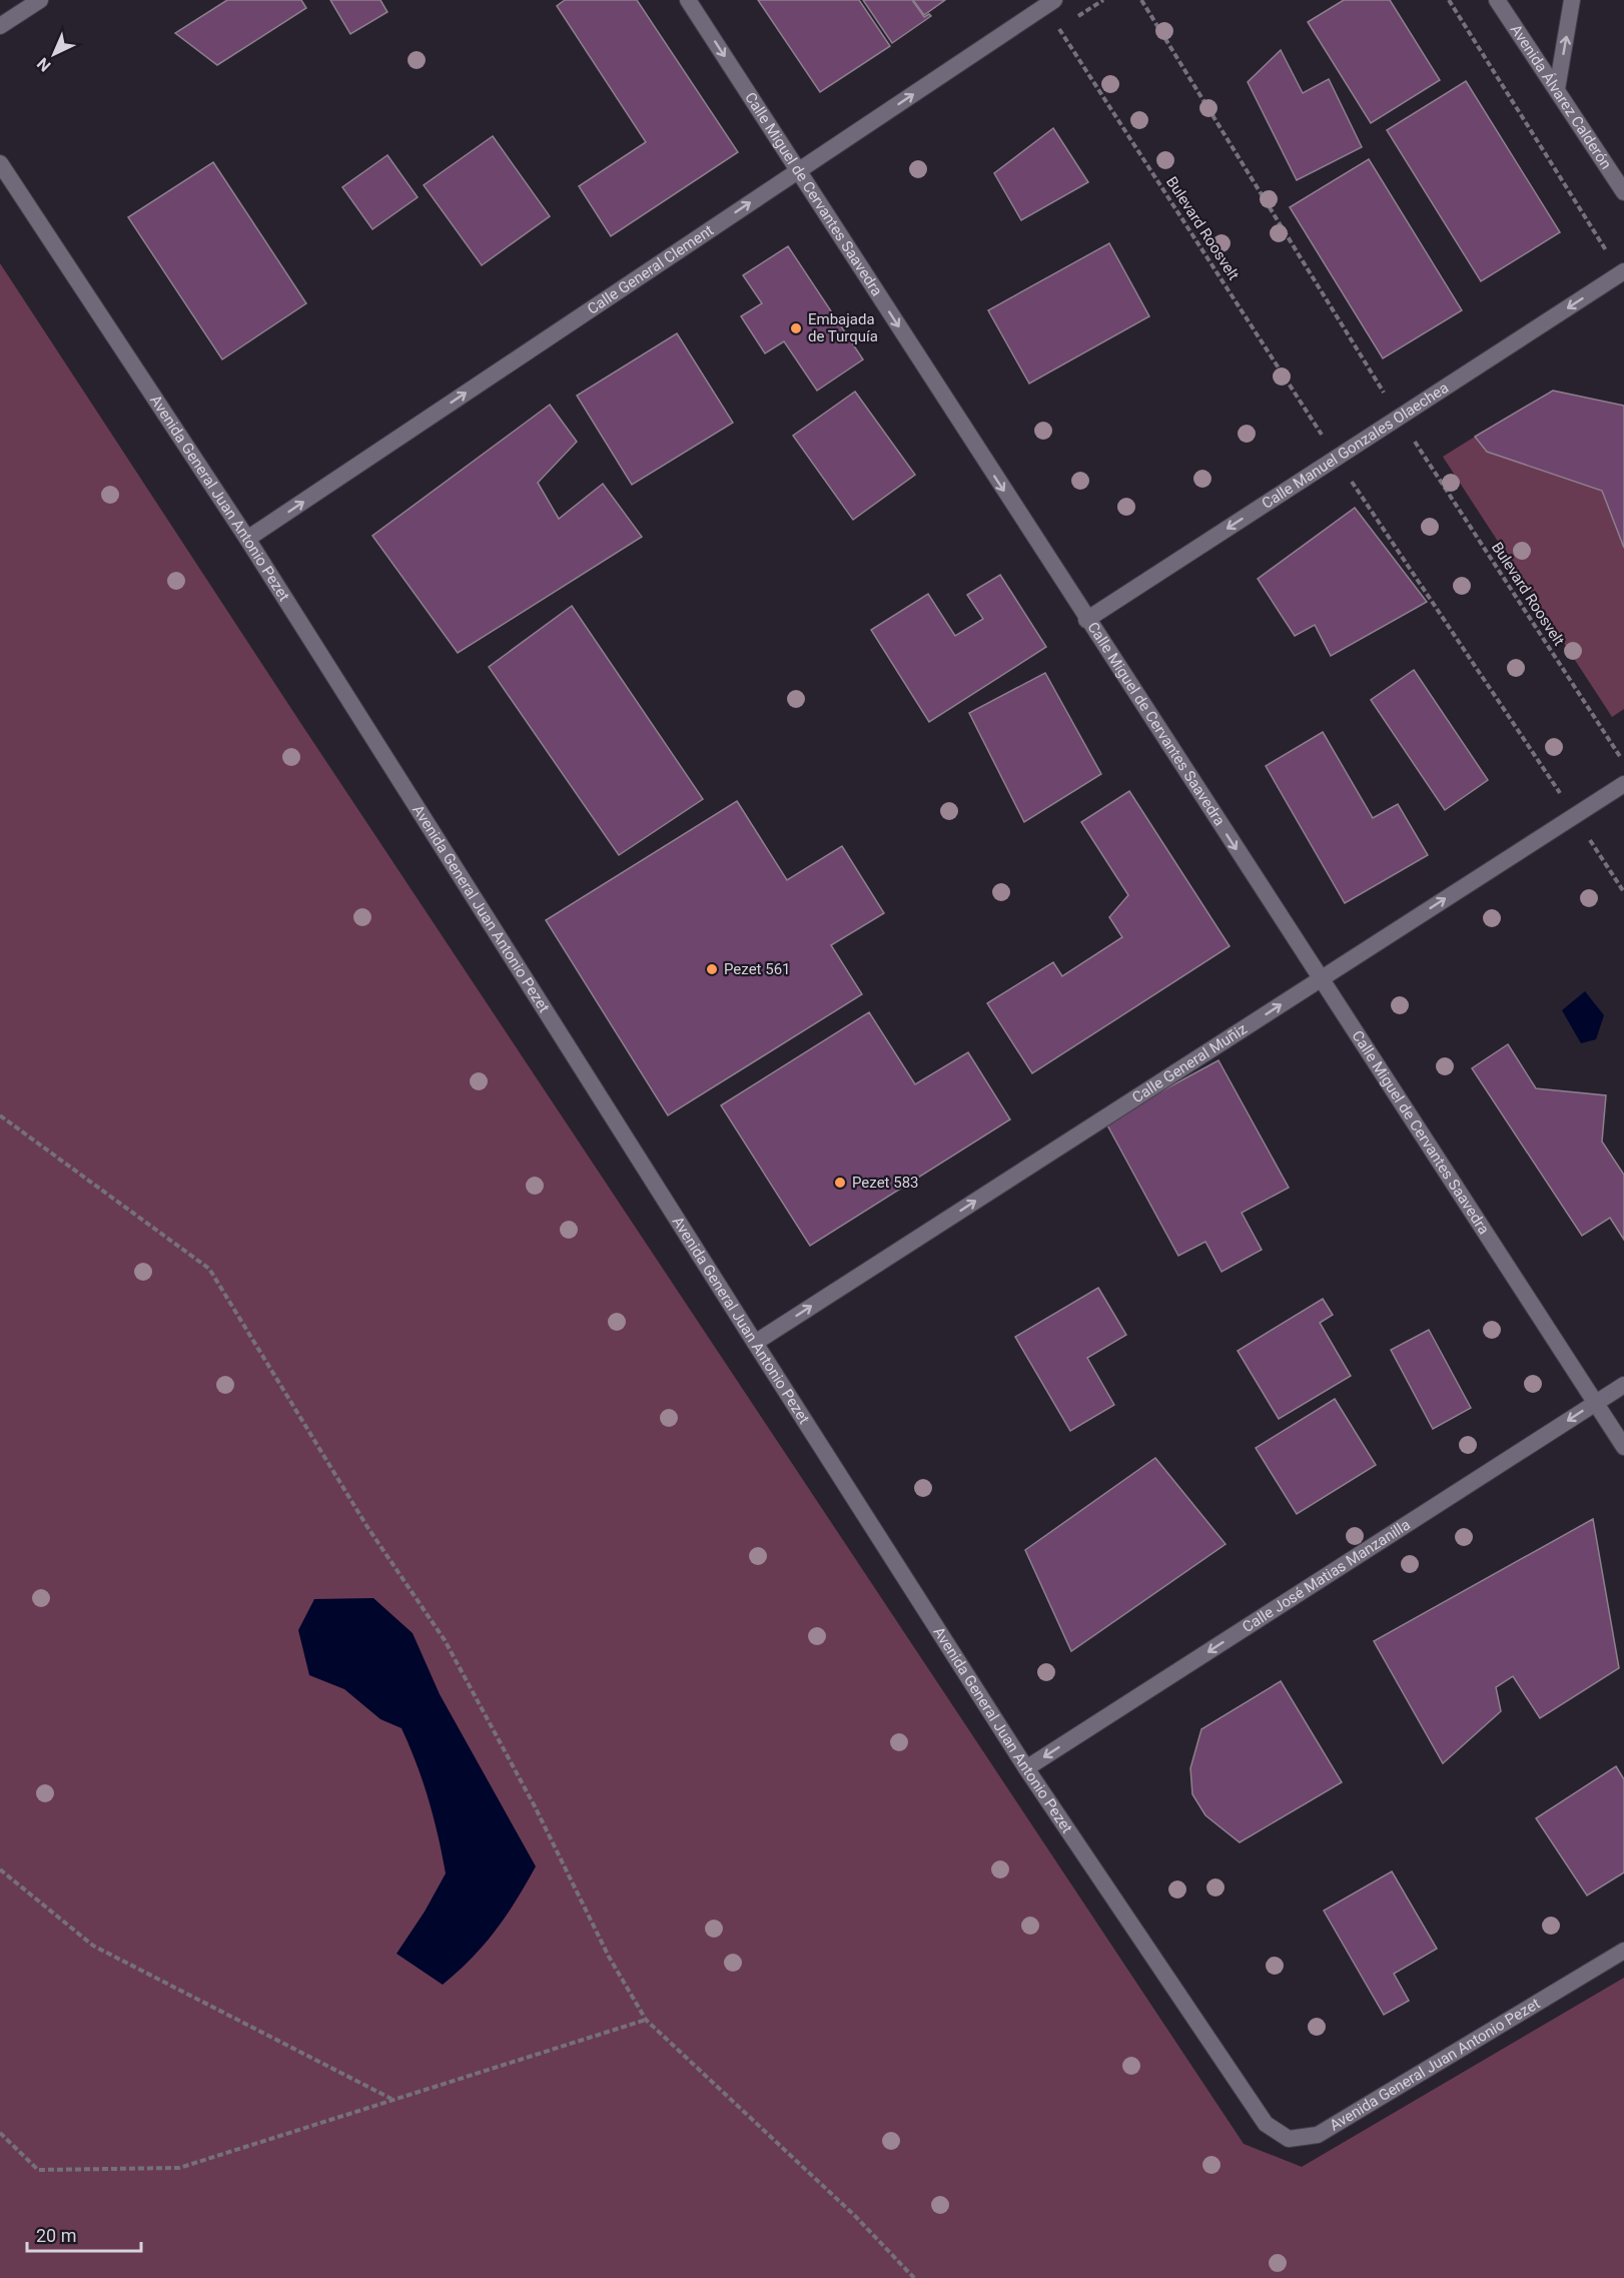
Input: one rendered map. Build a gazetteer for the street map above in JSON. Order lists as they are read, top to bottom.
{
  "streets": {
    "street": [
      "Avenida Álvarez Calderón",
      "Calle Miguel de Cervantes Saavedra",
      "Calle General Clement",
      "Calle Manuel Gonzales Olaechea",
      "Avenida General Juan Antonio Pezet",
      "Calle General Muñiz",
      "Calle José Matias Manzanilla"
    ],
    "path": ["Bulevard Roosvelt"]
  },
  "crossings": [
    ["Calle Miguel de Cervantes Saavedra", "Calle General Clement"],
    ["Calle Miguel de Cervantes Saavedra", "Calle Manuel Gonzales Olaechea"],
    ["Calle Miguel de Cervantes Saavedra", "Calle General Muñiz"],
    ["Calle Miguel de Cervantes Saavedra", "Calle José Matias Manzanilla"],
    ["Calle General Clement", "Avenida General Juan Antonio Pezet"],
    ["Avenida General Juan Antonio Pezet", "Calle General Muñiz"],
    ["Avenida General Juan Antonio Pezet", "Calle José Matias Manzanilla"]
  ],
  "one_way": [
    "Calle Miguel de Cervantes Saavedra",
    "Calle General Clement",
    "Calle Manuel Gonzales Olaechea",
    "Calle General Muñiz",
    "Calle José Matias Manzanilla"
  ],
  "places": ["Embajada de Turquía", "Pezet 561", "Pezet 583"],
  "scale_bar": "20 m",
  "north": "bottom left"
}
